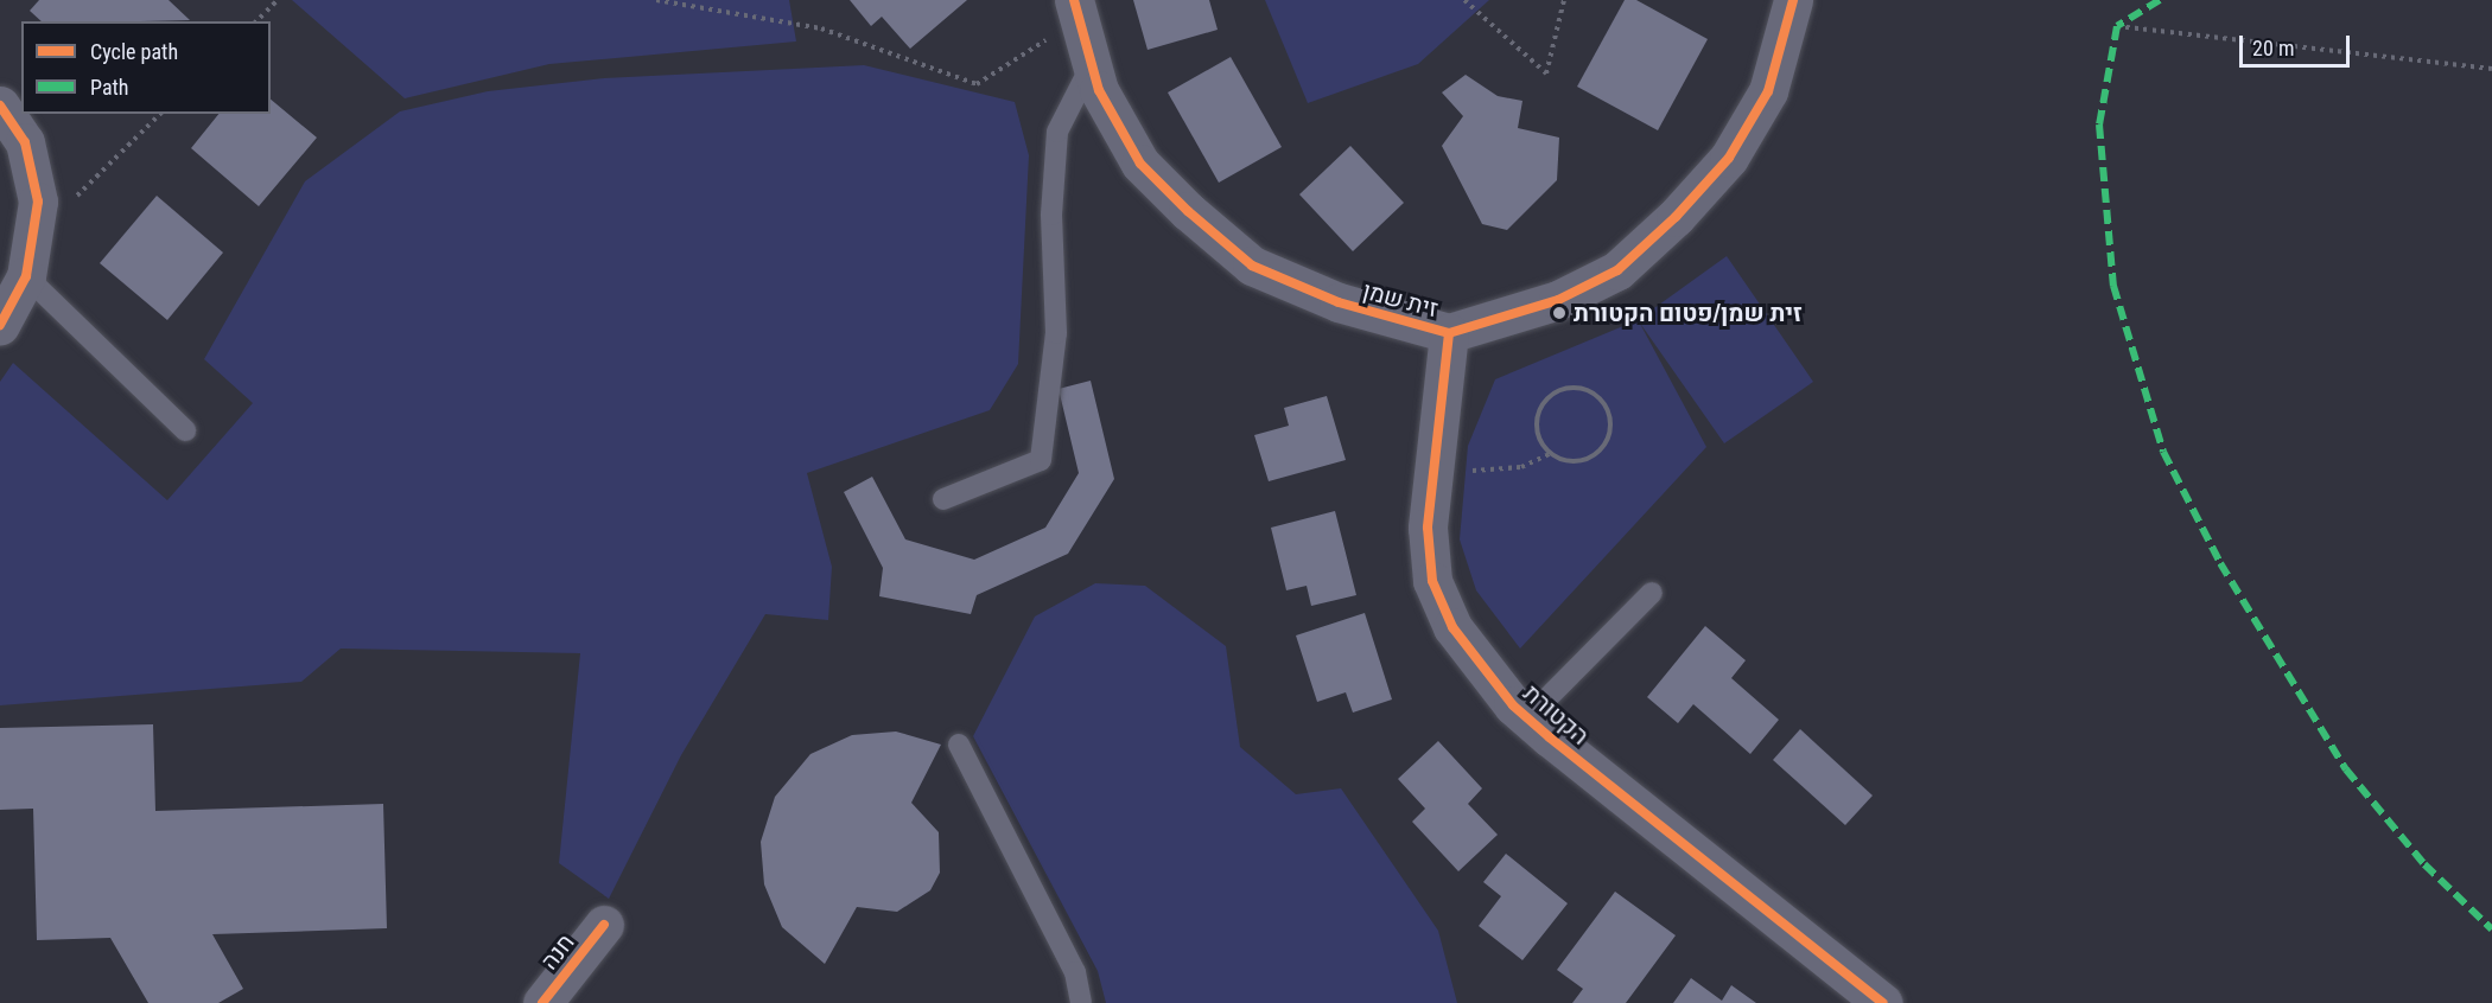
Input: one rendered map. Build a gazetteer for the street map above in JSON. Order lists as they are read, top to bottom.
{
  "streets": {
    "street": ["זית שמן", "הקטורת", "חנה"]
  },
  "crossings": [
    ["זית שמן", "הקטורת"]
  ],
  "places": ["זית שמן/פטום הקטורת"],
  "legend": ["Cycle path", "Path"],
  "scale_bar": "20 m"
}
